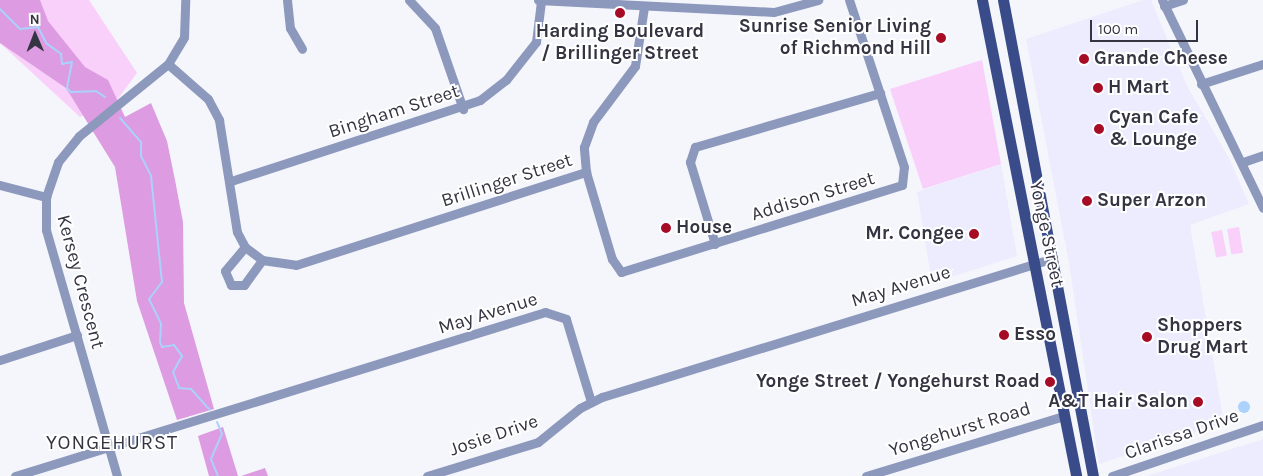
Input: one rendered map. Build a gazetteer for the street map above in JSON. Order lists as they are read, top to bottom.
{
  "streets": {
    "main road": ["Yonge Street"],
    "street": [
      "Bingham Street",
      "Brillinger Street",
      "Addison Street",
      "Kersey Crescent",
      "May Avenue",
      "Yongehurst Road",
      "Clarissa Drive",
      "Josie Drive"
    ]
  },
  "crossings": [
    ["Brillinger Street", "Addison Street"],
    ["Yonge Street", "May Avenue"],
    ["Yonge Street", "Yongehurst Road"],
    ["Kersey Crescent", "May Avenue"],
    ["May Avenue", "Josie Drive"]
  ],
  "districts": ["YONGEHURST"],
  "places": [
    "Harding Boulevard / Brillinger Street",
    "Sunrise Senior Living of Richmond Hill",
    "Grande Cheese",
    "H Mart",
    "Cyan Cafe & Lounge",
    "Super Arzon",
    "House",
    "Mr. Congee",
    "Esso",
    "Shoppers Drug Mart",
    "Yonge Street / Yongehurst Road",
    "A&T Hair Salon"
  ],
  "scale_bar": "100 m",
  "north": "top"
}
